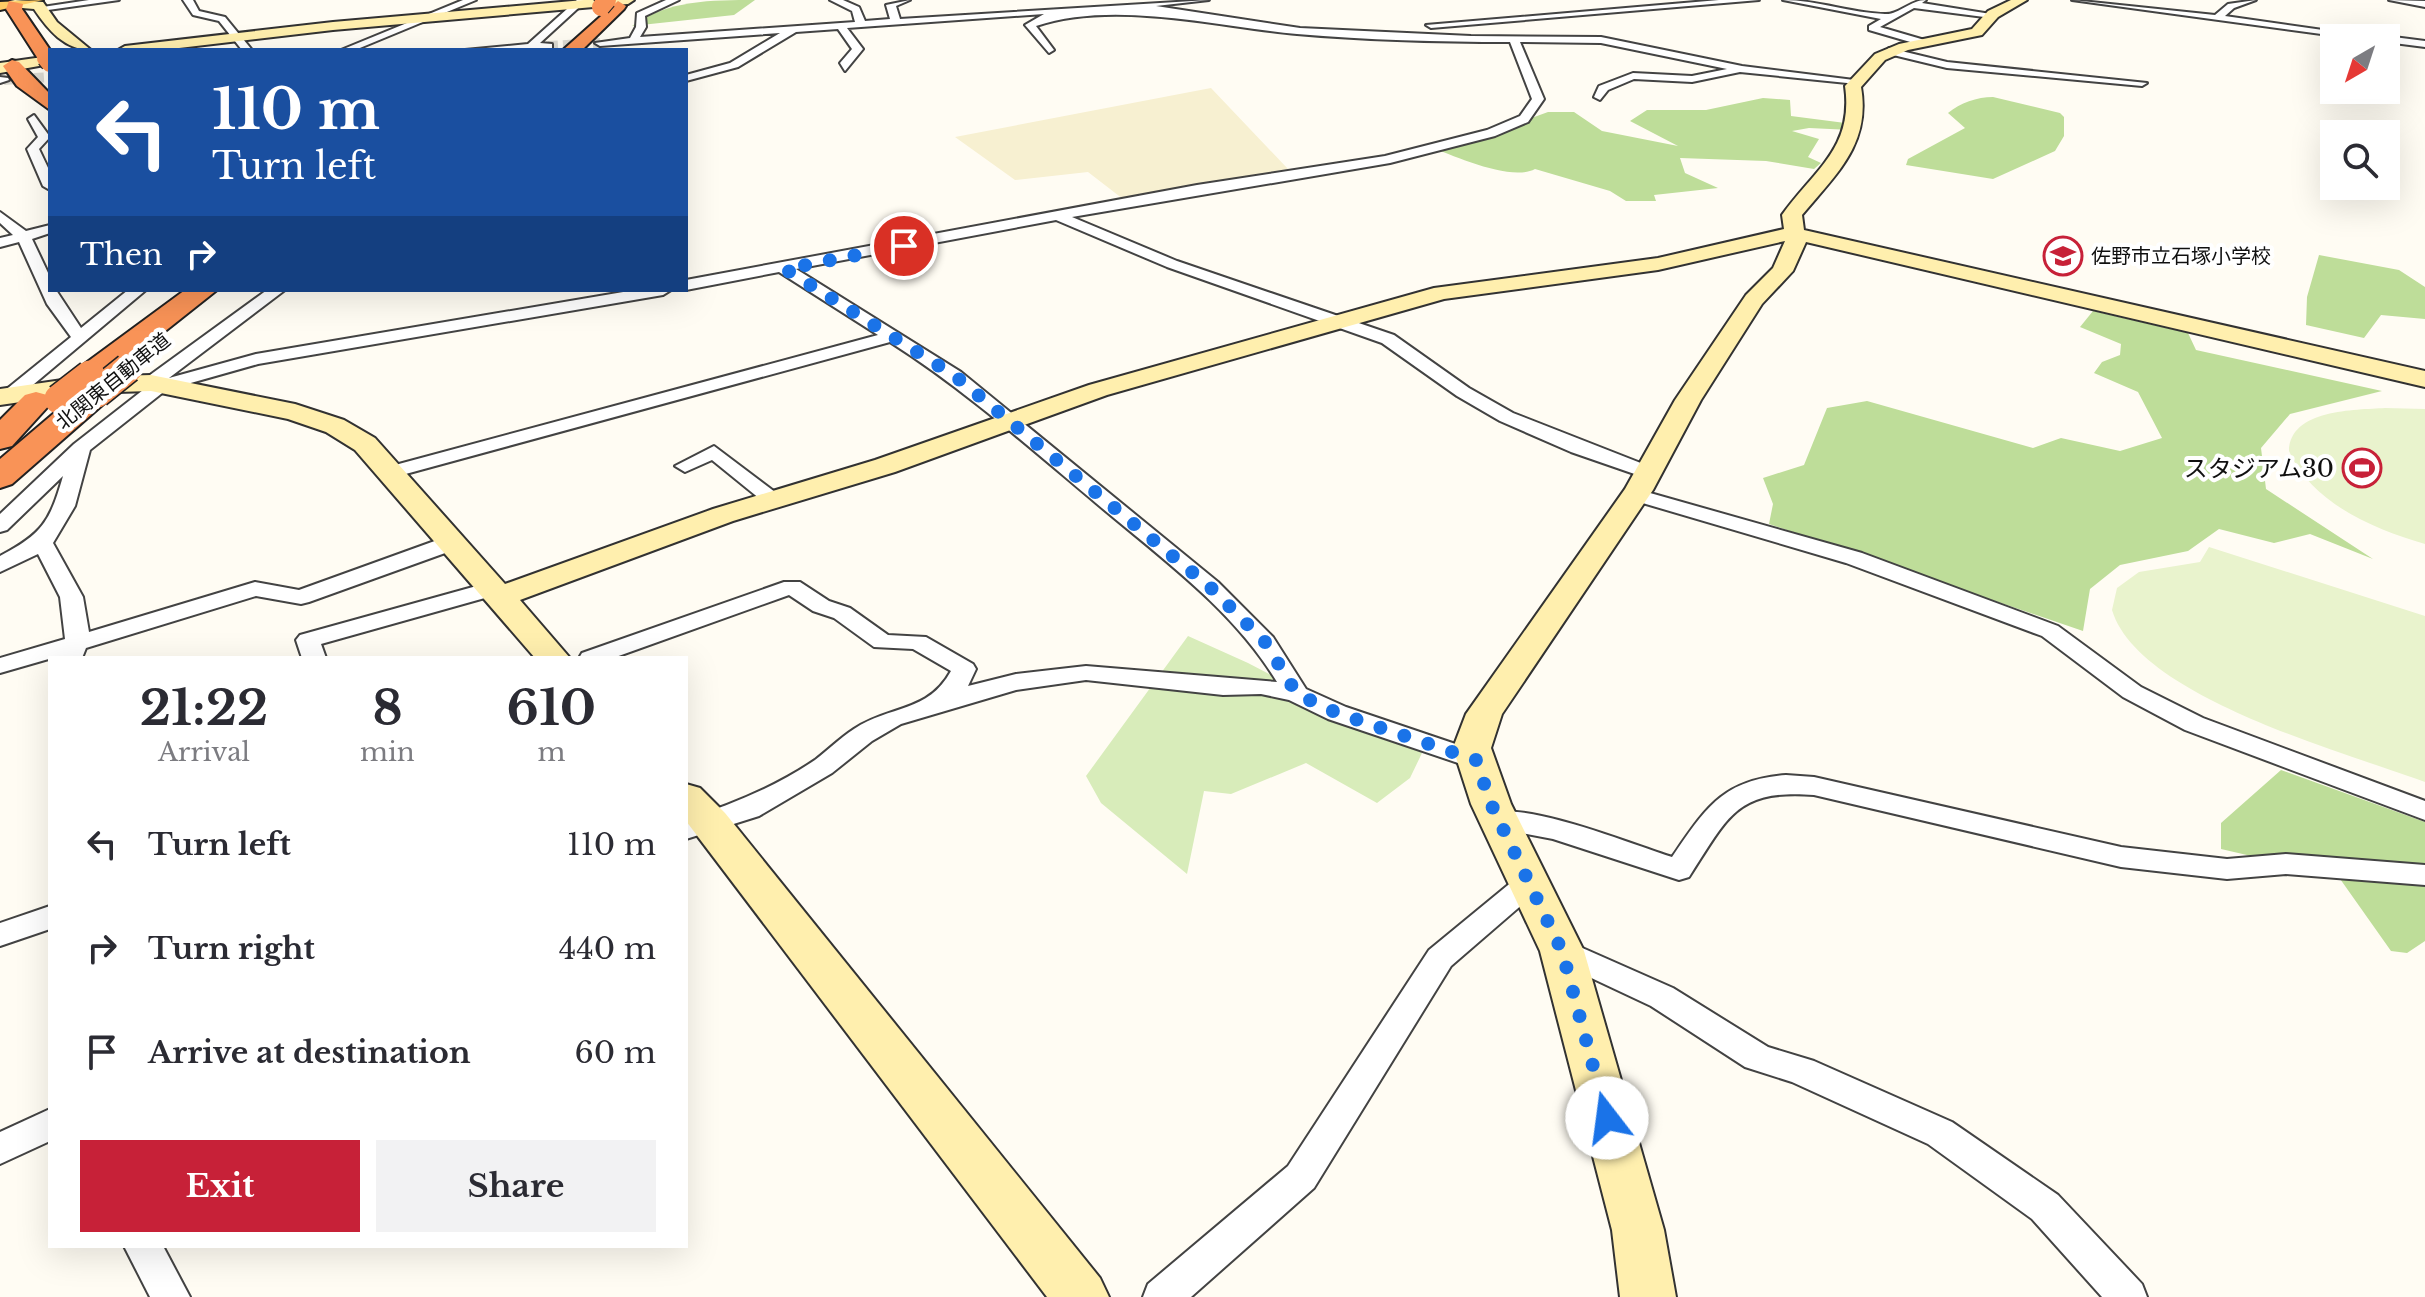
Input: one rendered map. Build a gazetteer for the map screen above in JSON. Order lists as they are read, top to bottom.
{
  "streets": {
    "highway": ["北関東自動車道"]
  },
  "places": {
    "school or university": ["佐野市立石塚小学校"],
    "sports": ["スタジアム30"]
  },
  "north": "bottom left",
  "page": {
    "turn": ["110 m", "Turn left"],
    "then": "Then",
    "eta": [
      "21:22",
      "Arrival",
      "8",
      "min",
      "610",
      "m"
    ],
    "list": [
      {
        "name": "Turn left",
        "value": "110 m"
      },
      {
        "name": "Turn right",
        "value": "440 m"
      },
      {
        "name": "Arrive at destination",
        "value": "60 m"
      }
    ],
    "buttons": ["Exit", "Share"]
  }
}
